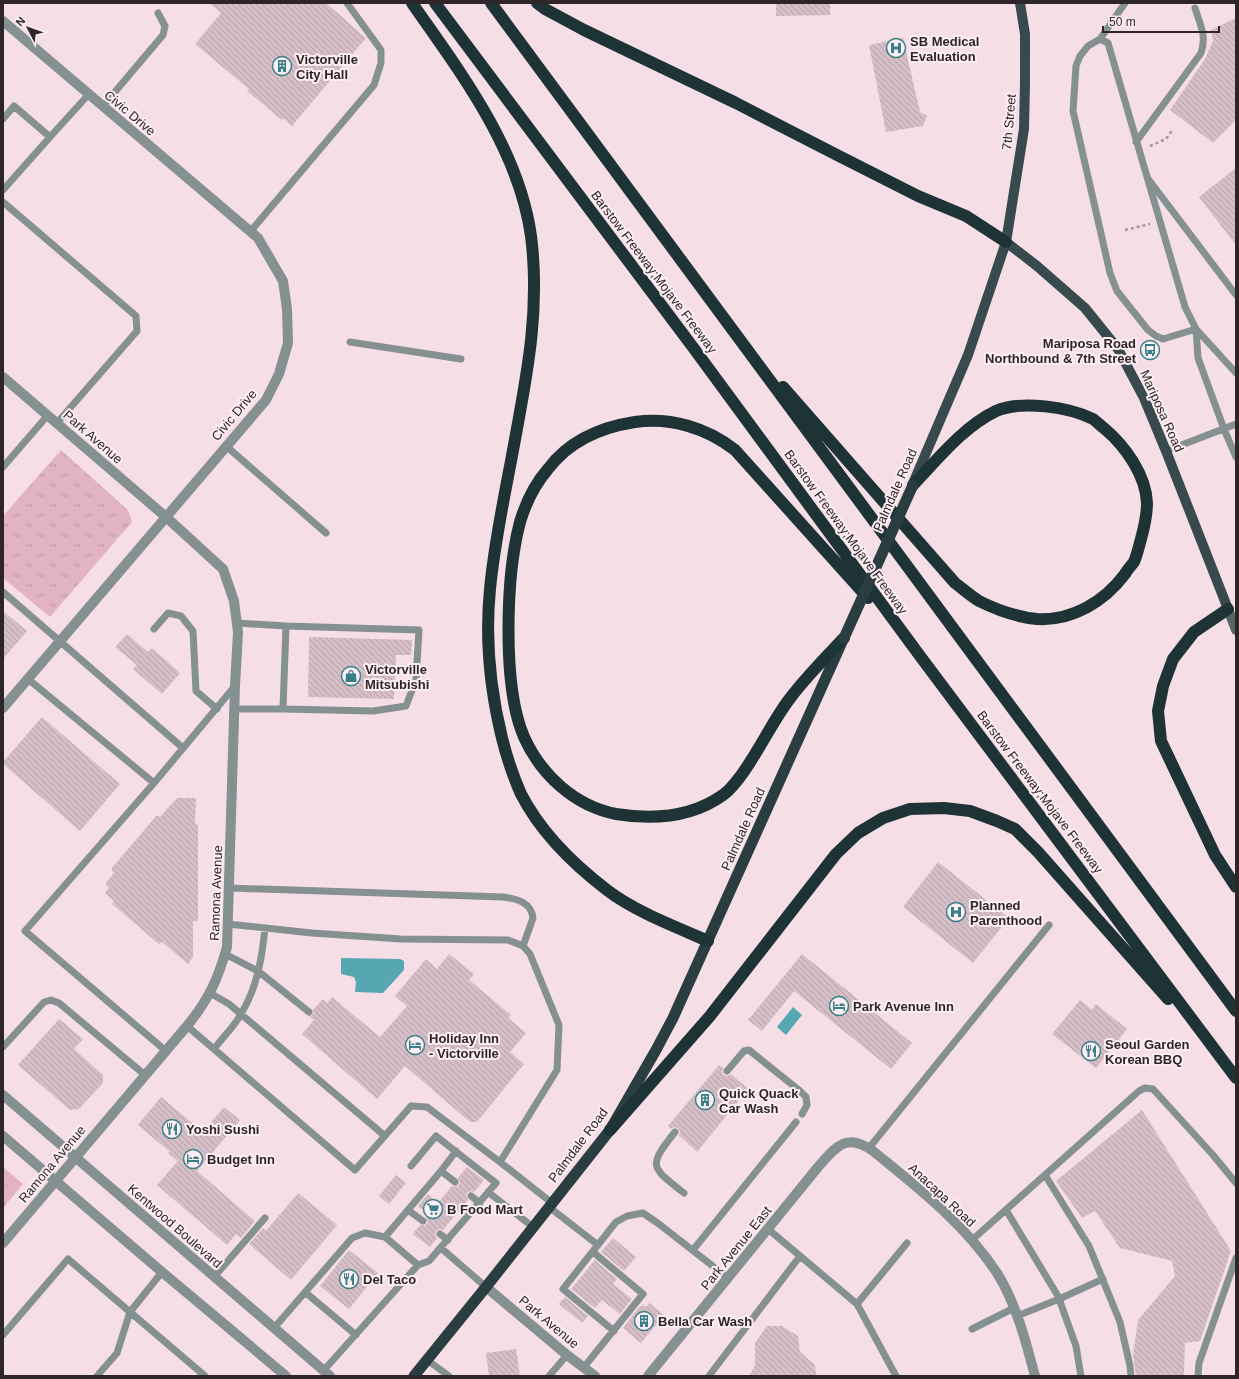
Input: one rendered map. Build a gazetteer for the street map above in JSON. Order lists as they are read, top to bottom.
{
  "streets": {
    "highway": ["Barstow Freeway;Mojave Freeway", "Palmdale Road"],
    "main road": ["7th Street", "Mariposa Road"],
    "street": [
      "Civic Drive",
      "Park Avenue",
      "Ramona Avenue",
      "Anacapa Road",
      "Kentwood Boulevard",
      "Park Avenue East"
    ]
  },
  "crossings": [
    ["Civic Drive", "Park Avenue"],
    ["Civic Drive", "Ramona Avenue"],
    ["7th Street", "Mariposa Road"],
    ["7th Street", "Palmdale Road"],
    ["Mariposa Road", "Palmdale Road"],
    ["Park Avenue", "Palmdale Road"],
    ["Park Avenue", "Ramona Avenue"],
    ["Ramona Avenue", "Kentwood Boulevard"],
    ["Anacapa Road", "Park Avenue East"]
  ],
  "places": {
    "hospital": ["SB Medical Evaluation", "Planned Parenthood"],
    "building": ["Victorville City Hall", "Quick Quack Car Wash", "Bella Car Wash"],
    "bus stop": ["Mariposa Road Northbound & 7th Street"],
    "shop": ["Victorville Mitsubishi"],
    "hotel": ["Park Avenue Inn", "Holiday Inn - Victorville", "Budget Inn"],
    "restaurant": ["Seoul Garden Korean BBQ", "Yoshi Sushi", "Del Taco"],
    "supermarket": ["B Food Mart"]
  },
  "scale_bar": "50 m",
  "north": "top left"
}
